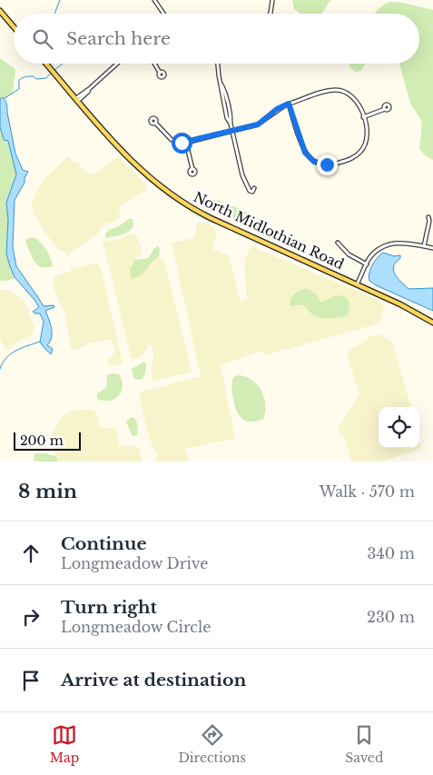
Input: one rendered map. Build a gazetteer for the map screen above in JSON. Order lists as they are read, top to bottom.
{
  "streets": {
    "main road": ["North Midlothian Road"]
  },
  "scale_bar": "200 m",
  "page": {
    "search": "Search here",
    "scale": "200 m",
    "heading": ["8 min", "Walk · 570 m"],
    "list": [
      ["Continue", "Longmeadow Drive", "340 m"],
      ["Turn right", "Longmeadow Circle", "230 m"],
      "Arrive at destination"
    ],
    "nav": ["Map", "Directions", "Saved"]
  }
}
